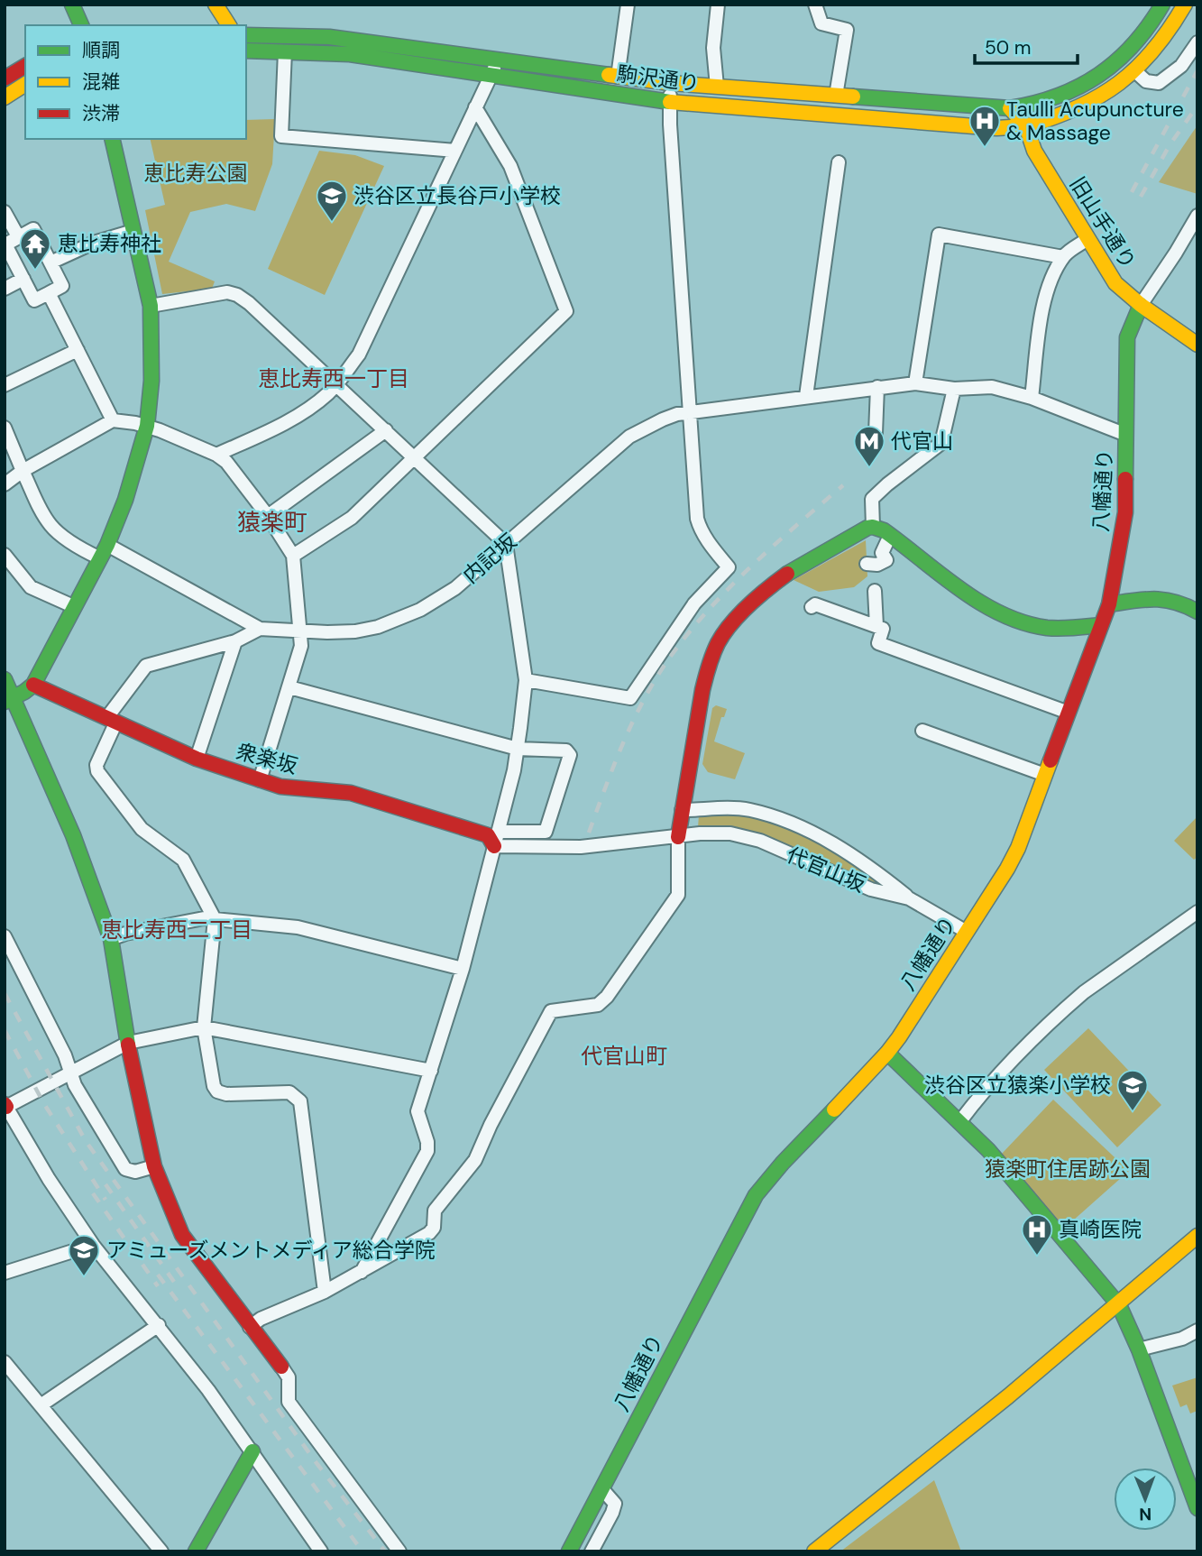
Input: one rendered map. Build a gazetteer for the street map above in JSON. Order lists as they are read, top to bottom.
{
  "streets": {
    "street": [
      "駒沢通り",
      "旧山手通り",
      "八幡通り",
      "内記坂",
      "衆楽坂",
      "代官山坂"
    ]
  },
  "crossings": [
    ["駒沢通り", "旧山手通り"],
    ["旧山手通り", "八幡通り"],
    ["八幡通り", "内記坂"],
    ["八幡通り", "代官山坂"],
    ["衆楽坂", "代官山坂"]
  ],
  "districts": [
    "恵比寿西一丁目",
    "猿楽町",
    "恵比寿西二丁目",
    "代官山町"
  ],
  "parks": ["恵比寿公園", "猿楽町住居跡公園"],
  "places": {
    "hospital": ["Taulli Acupuncture & Massage", "真崎医院"],
    "school or university": ["渋谷区立長谷戸小学校", "渋谷区立猿楽小学校", "アミューズメントメディア総合学院"],
    "temple": ["恵比寿神社"],
    "metro station": ["代官山"]
  },
  "legend": ["順調", "混雑", "渋滞"],
  "scale_bar": "50 m",
  "north": "bottom"
}
